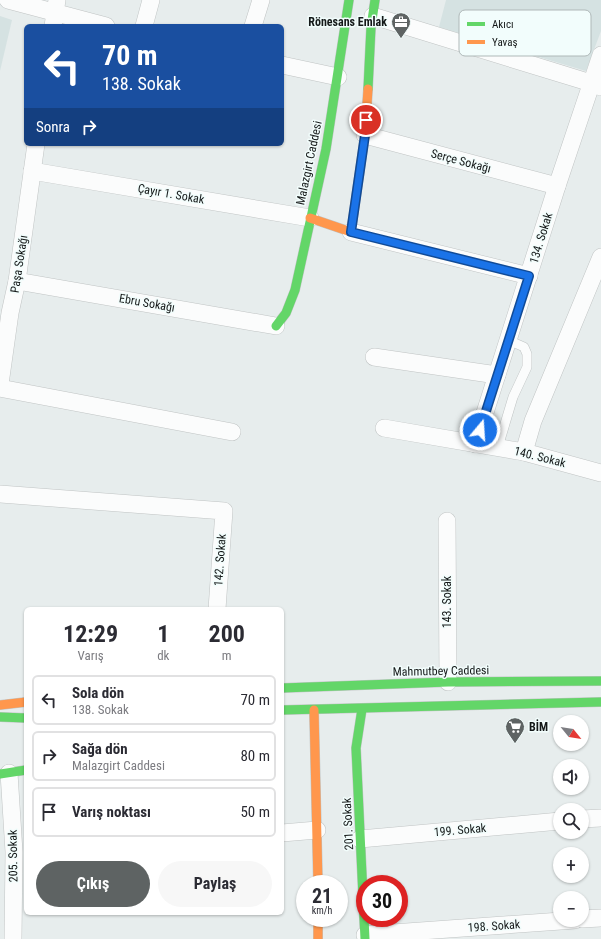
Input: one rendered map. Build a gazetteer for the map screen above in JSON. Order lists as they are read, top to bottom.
{
  "streets": {
    "main road": ["Malazgirt Caddesi", "Mahmutbey Caddesi", "201. Sokak"],
    "street": [
      "Serçe Sokağı",
      "Çayır 1. Sokak",
      "134. Sokak",
      "Paşa Sokağı",
      "Ebru Sokağı",
      "140. Sokak",
      "142. Sokak",
      "143. Sokak",
      "199. Sokak",
      "205. Sokak",
      "198. Sokak"
    ]
  },
  "crossings": [
    ["Serçe Sokağı", "134. Sokak"],
    ["Malazgirt Caddesi", "Çayır 1. Sokak"],
    ["Malazgirt Caddesi", "Ebru Sokağı"],
    ["Çayır 1. Sokak", "Paşa Sokağı"],
    ["134. Sokak", "140. Sokak"],
    ["Paşa Sokağı", "Ebru Sokağı"],
    ["143. Sokak", "Mahmutbey Caddesi"],
    ["201. Sokak", "199. Sokak"],
    ["201. Sokak", "198. Sokak"]
  ],
  "places": {
    "office": ["Rönesans Emlak"],
    "supermarket": ["BİM"]
  },
  "legend": ["Akıcı", "Yavaş"],
  "north": "bottom right",
  "page": {
    "turn": ["70 m", "138. Sokak"],
    "then": "Sonra",
    "eta": [
      "12:29",
      "Varış",
      "1",
      "dk",
      "200",
      "m"
    ],
    "list": [
      {
        "name": "Sola dön",
        "note": "138. Sokak",
        "value": "70 m"
      },
      {
        "name": "Sağa dön",
        "note": "Malazgirt Caddesi",
        "value": "80 m"
      },
      {
        "name": "Varış noktası",
        "value": "50 m"
      }
    ],
    "map_buttons": ["+", "−"],
    "buttons": ["Çıkış", "Paylaş"],
    "speed": "21 km/h",
    "limit": "30"
  }
}
